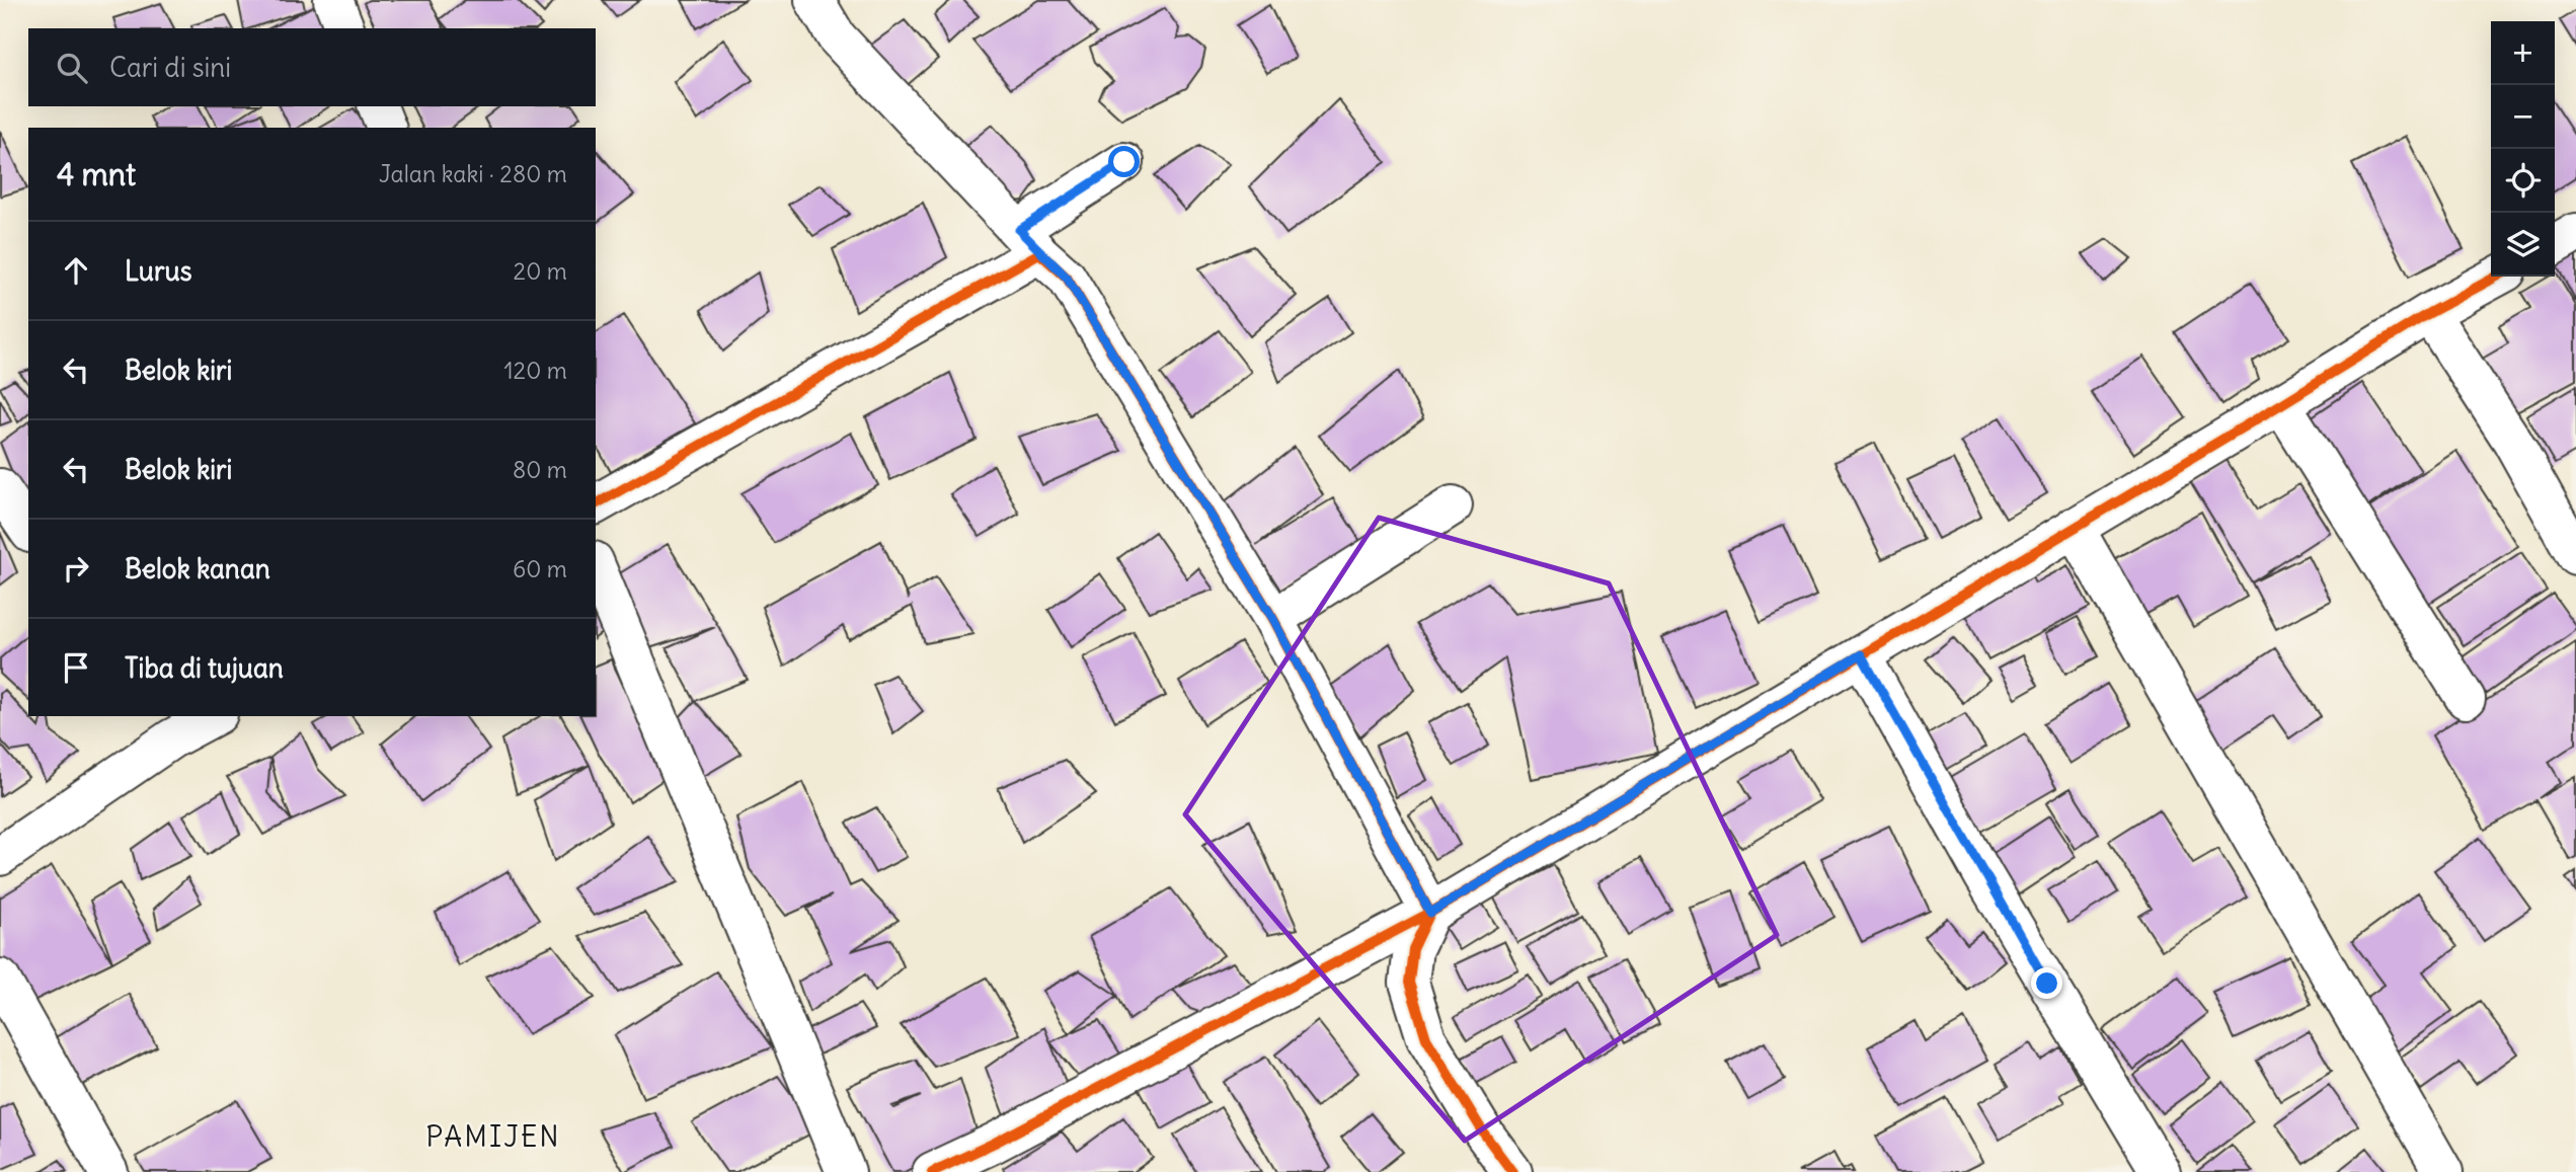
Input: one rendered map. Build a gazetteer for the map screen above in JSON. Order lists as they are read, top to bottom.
{
  "districts": ["PAMIJEN"],
  "page": {
    "map_buttons": ["+", "−"],
    "search": "Cari di sini",
    "heading": ["4 mnt", "Jalan kaki · 280 m"],
    "list": [
      ["Lurus", "20 m"],
      ["Belok kiri", "120 m"],
      ["Belok kiri", "80 m"],
      ["Belok kanan", "60 m"],
      "Tiba di tujuan"
    ]
  }
}
